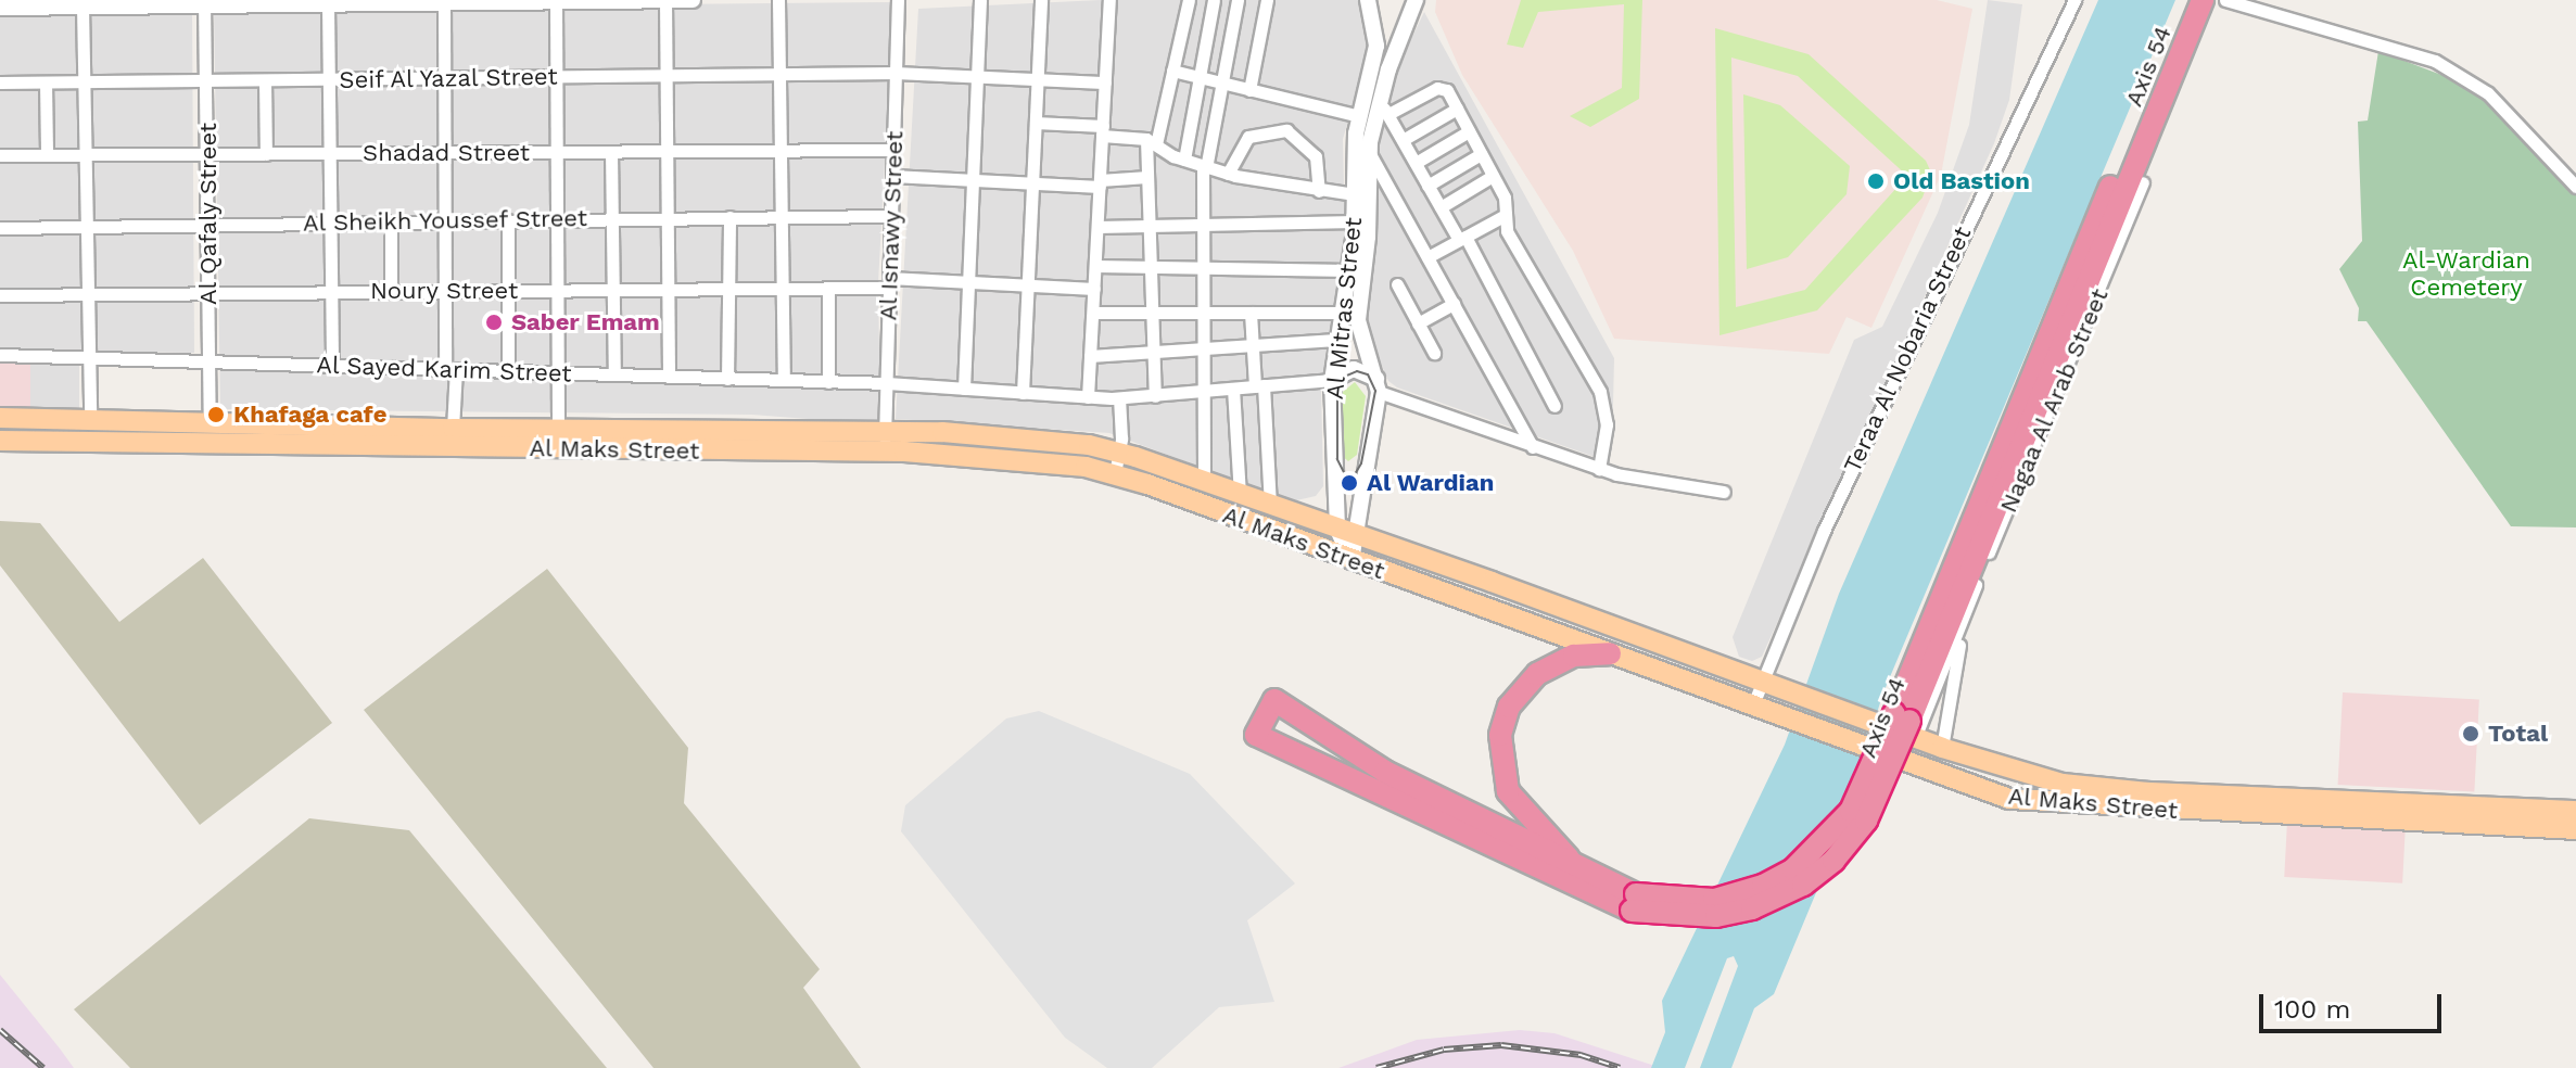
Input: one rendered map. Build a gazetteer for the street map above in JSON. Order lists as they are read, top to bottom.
{
  "streets": {
    "highway": ["Axis 54"],
    "main road": ["Al Maks Street"],
    "street": [
      "Seif Al Yazal Street",
      "Shadad Street",
      "Al Qafaly Street",
      "Al Sheikh Youssef Street",
      "Al Isnawy Street",
      "Noury Street",
      "Al Mitras Street",
      "Teraa Al Nobaria Street",
      "Al Sayed Karim Street",
      "Nagaa Al Arab Street"
    ]
  },
  "crossings": [
    ["Axis 54", "Nagaa Al Arab Street"],
    ["Axis 54", "Al Maks Street"],
    ["Seif Al Yazal Street", "Al Qafaly Street"],
    ["Seif Al Yazal Street", "Al Isnawy Street"],
    ["Shadad Street", "Al Qafaly Street"],
    ["Shadad Street", "Al Isnawy Street"],
    ["Al Qafaly Street", "Al Sheikh Youssef Street"],
    ["Al Qafaly Street", "Noury Street"],
    ["Al Qafaly Street", "Al Sayed Karim Street"],
    ["Al Qafaly Street", "Al Maks Street"],
    ["Al Sheikh Youssef Street", "Al Isnawy Street"],
    ["Al Isnawy Street", "Noury Street"],
    ["Al Isnawy Street", "Al Sayed Karim Street"],
    ["Al Isnawy Street", "Al Maks Street"],
    ["Al Mitras Street", "Al Sayed Karim Street"],
    ["Al Mitras Street", "Al Maks Street"],
    ["Teraa Al Nobaria Street", "Al Maks Street"],
    ["Nagaa Al Arab Street", "Al Maks Street"]
  ],
  "parks": ["Al-Wardian Cemetery"],
  "places": [
    "Old Bastion",
    "Saber Emam",
    "Khafaga cafe",
    "Al Wardian",
    "Total"
  ],
  "scale_bar": "100 m"
}
